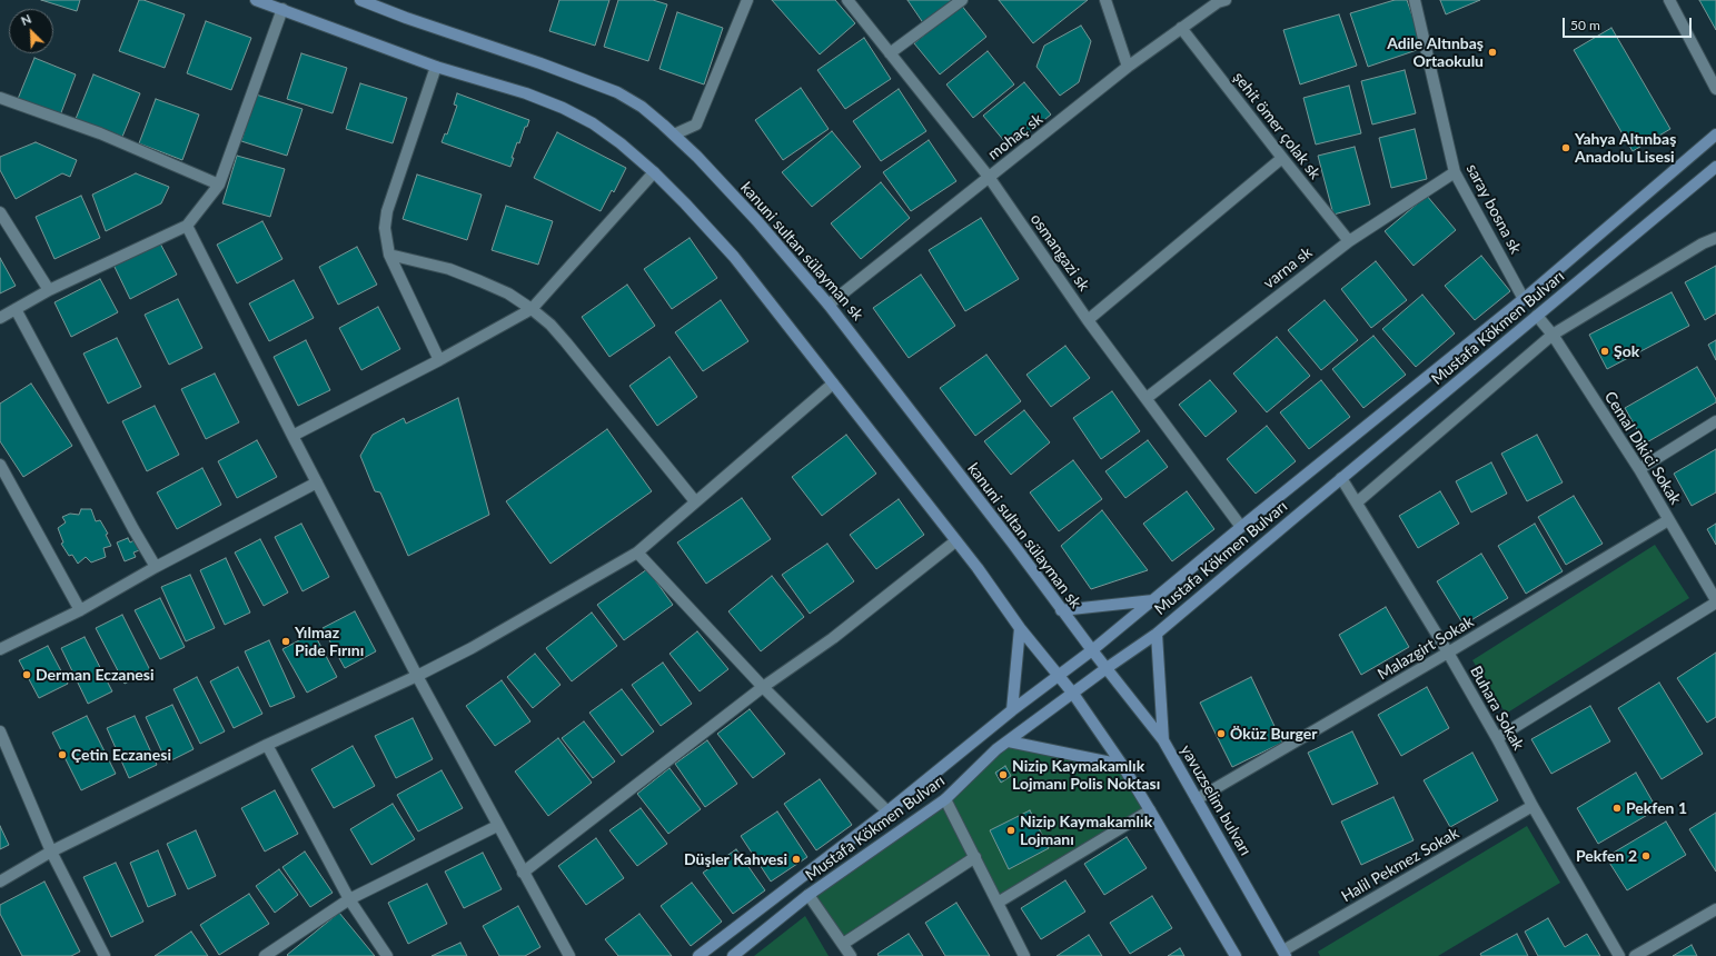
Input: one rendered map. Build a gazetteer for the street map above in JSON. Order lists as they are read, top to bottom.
{
  "streets": {
    "main road": ["kanuni sultan sülayman sk", "Mustafa Kökmen Bulvarı", "yavuzselim bulvarı"],
    "street": [
      "şehit ömer çolak sk",
      "mohaç sk",
      "saray bosna sk",
      "osmangazi sk",
      "varna sk",
      "Cemal Dikici Sokak",
      "Malazgirt Sokak",
      "Buhara Sokak",
      "Halil Pekmez Sokak"
    ]
  },
  "crossings": [
    ["şehit ömer çolak sk", "mohaç sk"],
    ["şehit ömer çolak sk", "varna sk"],
    ["mohaç sk", "kanuni sultan sülayman sk"],
    ["mohaç sk", "osmangazi sk"],
    ["saray bosna sk", "varna sk"],
    ["saray bosna sk", "Mustafa Kökmen Bulvarı"],
    ["kanuni sultan sülayman sk", "Mustafa Kökmen Bulvarı"],
    ["kanuni sultan sülayman sk", "yavuzselim bulvarı"],
    ["osmangazi sk", "varna sk"],
    ["osmangazi sk", "Mustafa Kökmen Bulvarı"],
    ["Mustafa Kökmen Bulvarı", "Cemal Dikici Sokak"],
    ["Mustafa Kökmen Bulvarı", "Buhara Sokak"],
    ["Mustafa Kökmen Bulvarı", "yavuzselim bulvarı"],
    ["Cemal Dikici Sokak", "Malazgirt Sokak"],
    ["Malazgirt Sokak", "Buhara Sokak"],
    ["Malazgirt Sokak", "yavuzselim bulvarı"],
    ["Buhara Sokak", "Halil Pekmez Sokak"],
    ["yavuzselim bulvarı", "Halil Pekmez Sokak"]
  ],
  "places": [
    "Adile Altınbaş Ortaokulu",
    "Yahya Altınbaş Anadolu Lisesi",
    "Şok",
    "Yılmaz Pide Fırını",
    "Derman Eczanesi",
    "Öküz Burger",
    "Çetin Eczanesi",
    "Nizip Kaymakamlık Lojmanı Polis Noktası",
    "Pekfen 1",
    "Nizip Kaymakamlık Lojmanı",
    "Pekfen 2",
    "Düşler Kahvesi"
  ],
  "scale_bar": "50 m",
  "north": "top left"
}
